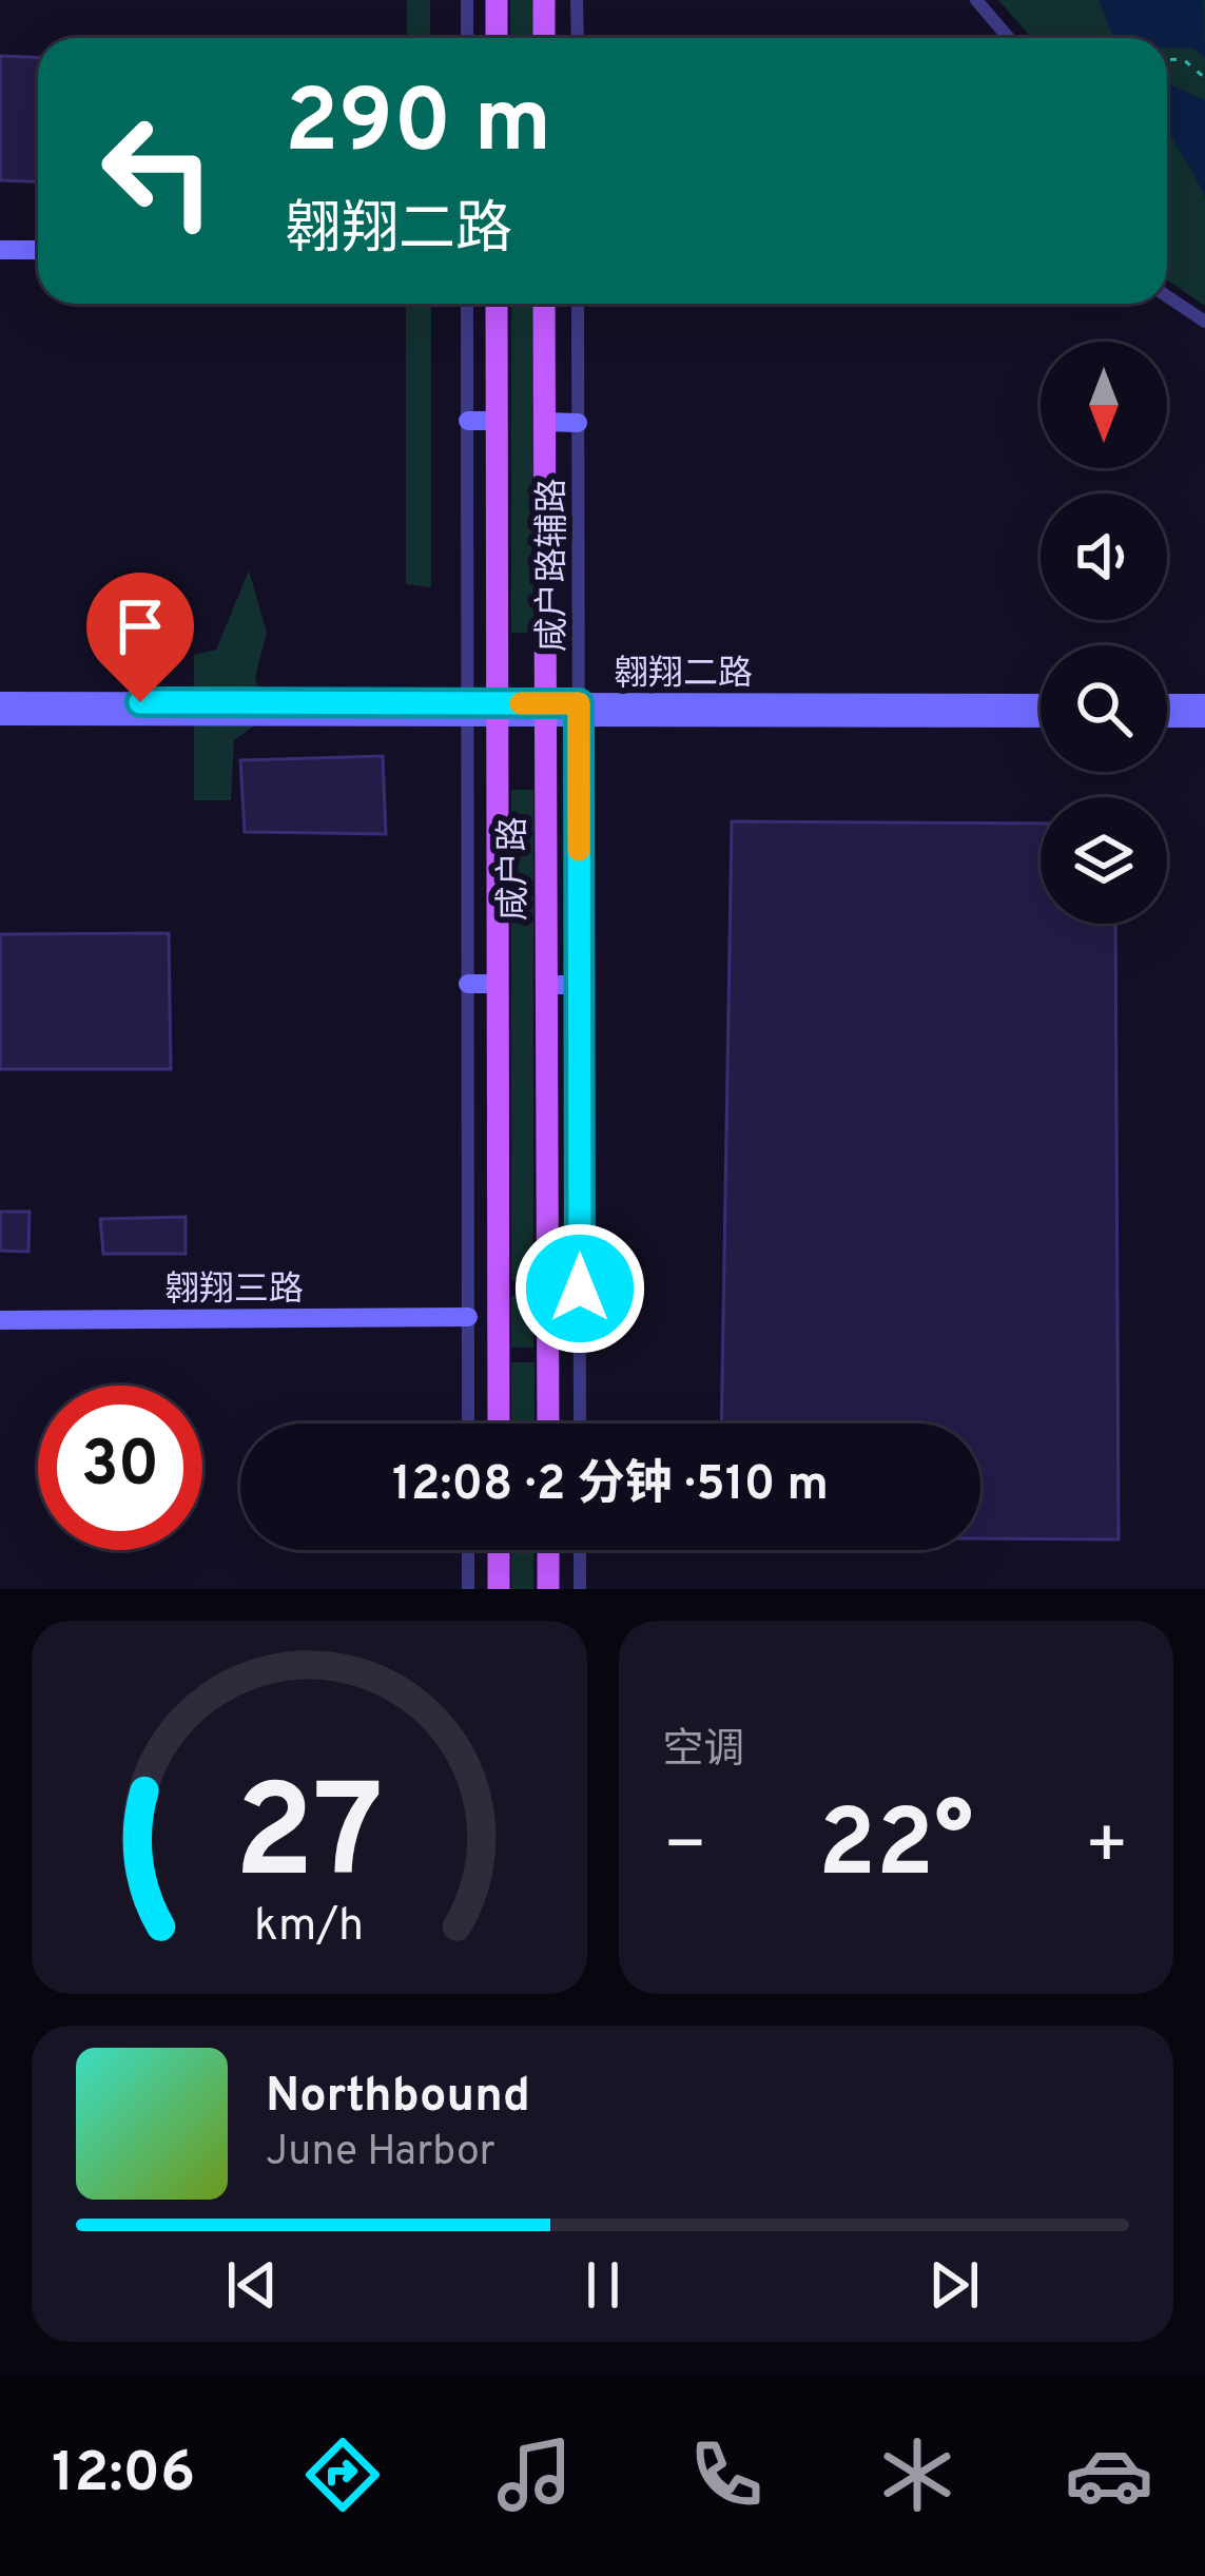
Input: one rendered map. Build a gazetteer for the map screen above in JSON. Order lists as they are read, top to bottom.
{
  "streets": {
    "main road": ["咸户路"],
    "street": ["咸户路辅路", "翱翔二路", "翱翔三路"]
  },
  "crossings": [
    ["咸户路辅路", "翱翔二路"],
    ["翱翔二路", "咸户路"]
  ],
  "north": "bottom",
  "page": {
    "turn": ["290 m", "翱翔二路"],
    "limit": "30",
    "trip": "12:08 · 2 分钟 · 510 m",
    "tile": "空调",
    "heat": ["−", "22°", "+"],
    "song": ["Northbound", "June Harbor"],
    "tabs": "12:06",
    "gauge": ["27", "km/h"]
  }
}
